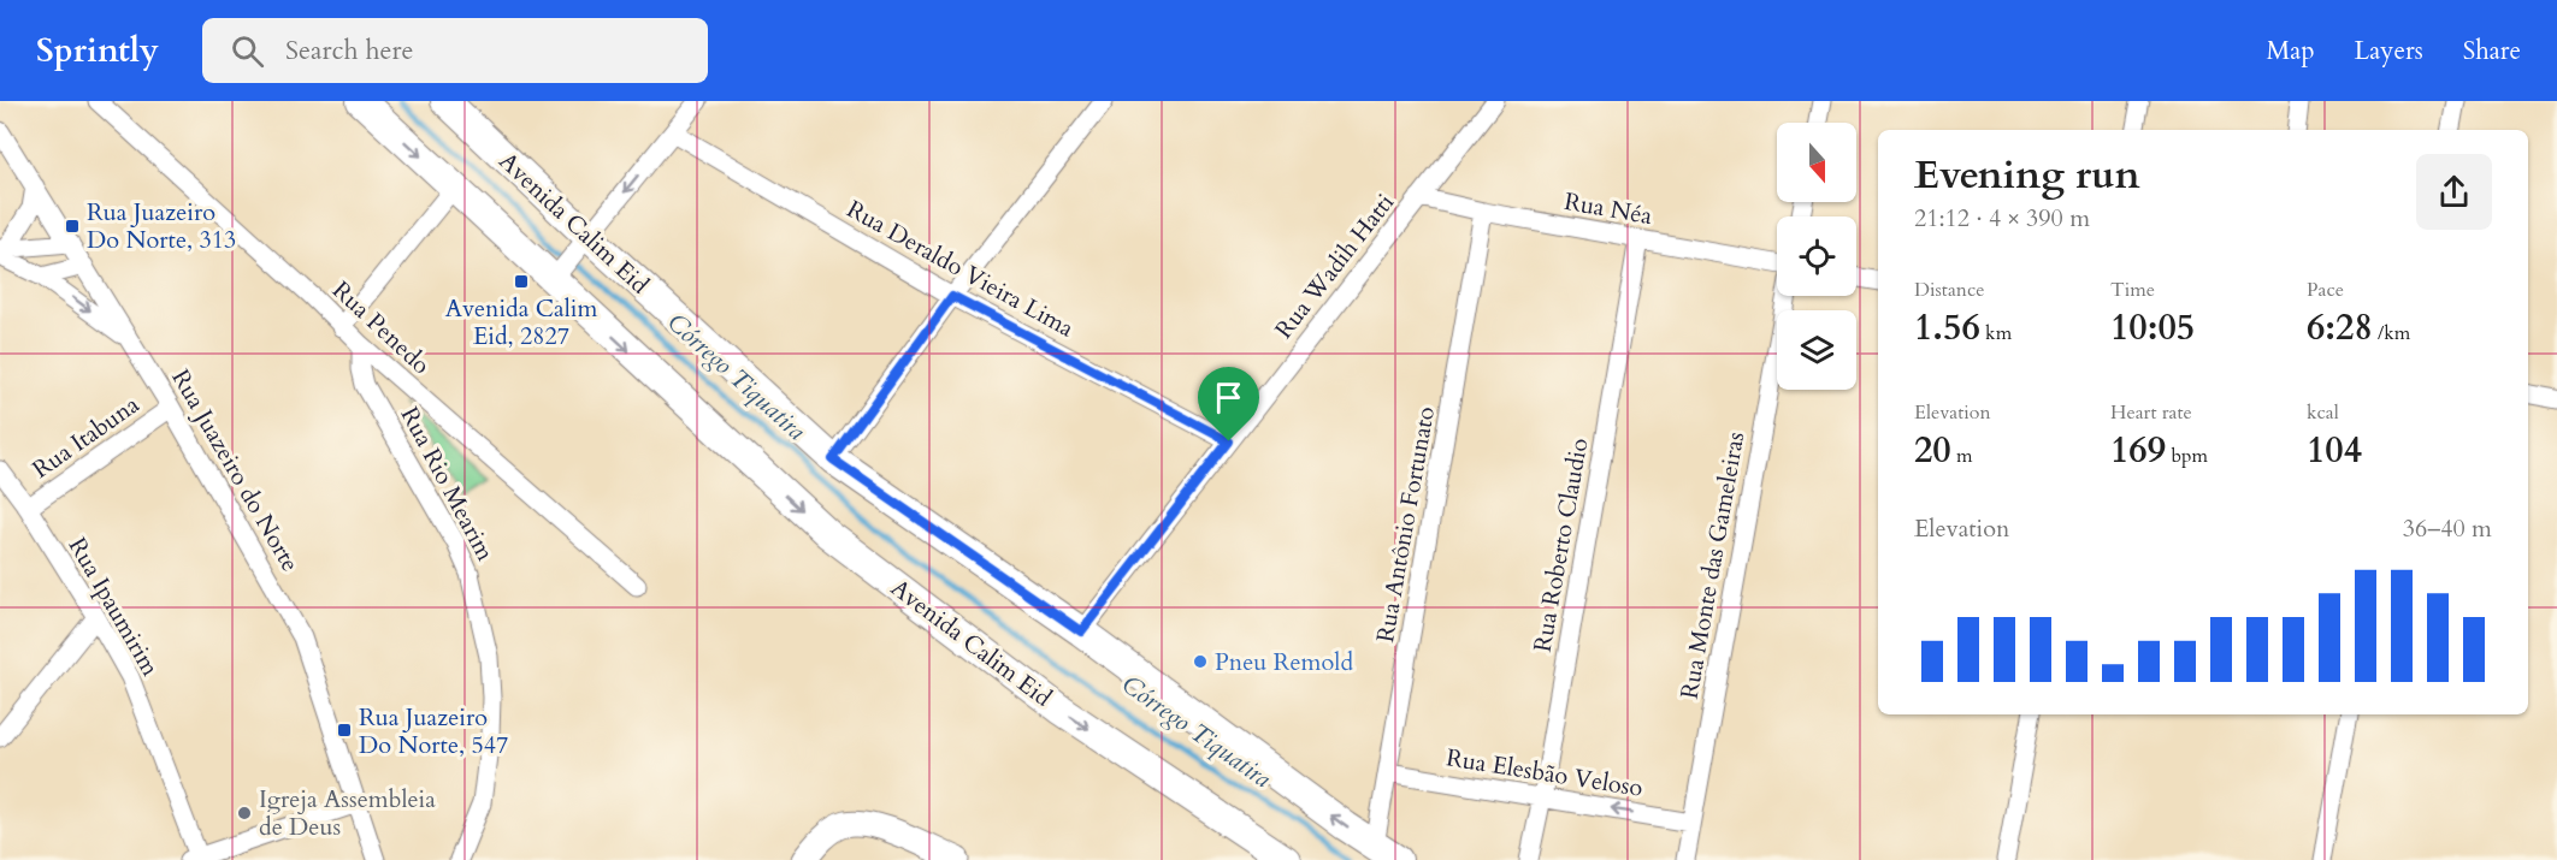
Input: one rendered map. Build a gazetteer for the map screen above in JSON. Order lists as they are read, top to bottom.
{
  "streets": {
    "main road": ["Avenida Calim Eid"],
    "street": [
      "Rua Néa",
      "Rua Wadih Hatti",
      "Rua Deraldo Vieira Lima",
      "Rua Penedo",
      "Rua Itabuna",
      "Rua Juazeiro do Norte",
      "Rua Rio Mearim",
      "Rua Antônio Fortunato",
      "Rua Roberto Claudio",
      "Rua Monte das Gameleiras",
      "Rua Ipaumirim",
      "Rua Elesbão Veloso"
    ]
  },
  "crossings": [
    ["Rua Néa", "Rua Wadih Hatti"],
    ["Rua Néa", "Rua Antônio Fortunato"],
    ["Rua Néa", "Rua Roberto Claudio"],
    ["Avenida Calim Eid", "Rua Wadih Hatti"],
    ["Avenida Calim Eid", "Rua Antônio Fortunato"],
    ["Rua Wadih Hatti", "Rua Deraldo Vieira Lima"],
    ["Rua Penedo", "Rua Rio Mearim"],
    ["Rua Itabuna", "Rua Juazeiro do Norte"],
    ["Rua Itabuna", "Rua Ipaumirim"],
    ["Rua Antônio Fortunato", "Rua Elesbão Veloso"],
    ["Rua Roberto Claudio", "Rua Elesbão Veloso"],
    ["Rua Monte das Gameleiras", "Rua Elesbão Veloso"]
  ],
  "one_way": ["Rua Elesbão Veloso"],
  "water": ["Córrego Tiquatira"],
  "places": {
    "transit": ["Rua Juazeiro Do Norte, 313", "Avenida Calim Eid, 2827", "Rua Juazeiro Do Norte, 547"],
    "other": ["Pneu Remold", "Igreja Assembleia de Deus"]
  },
  "north": "bottom",
  "page": {
    "header": "Sprintly",
    "search": "Search here",
    "nav": ["Map", "Layers", "Share"],
    "heading": ["Evening run", "21:12 · 4 × 390 m"],
    "stats": [
      ["Distance", "1.56 km"],
      ["Time", "10:05"],
      ["Pace", "6:28 /km"],
      ["Elevation", "20 m"],
      ["Heart rate", "169 bpm"],
      ["kcal", "104"]
    ],
    "chart": ["Elevation", "36–40 m"]
  }
}
